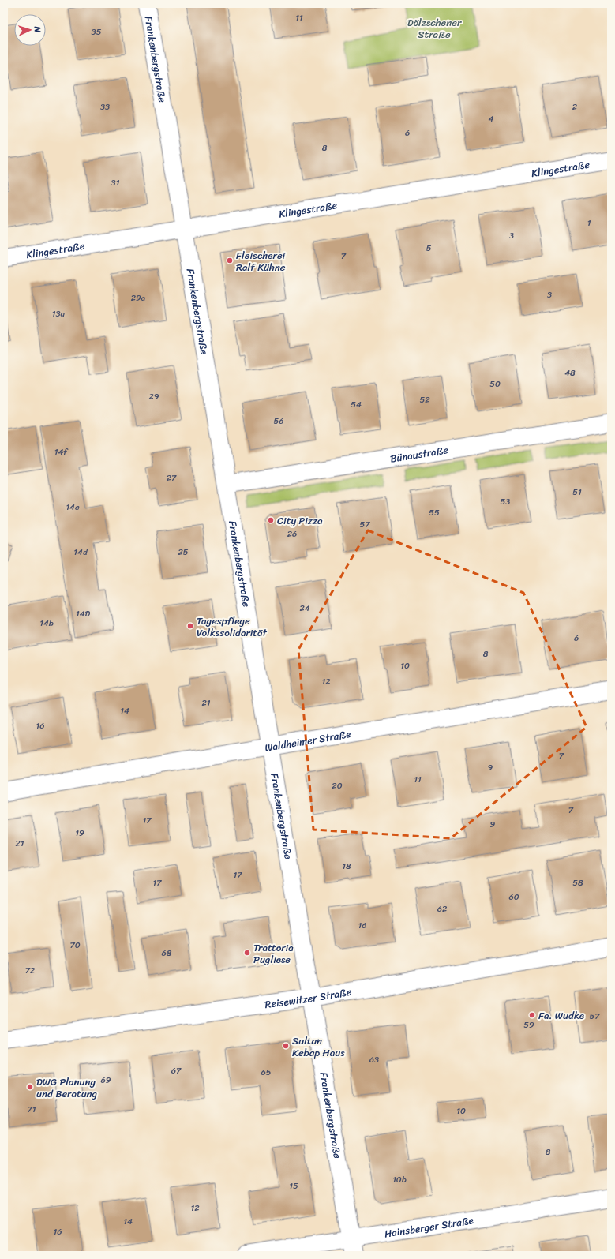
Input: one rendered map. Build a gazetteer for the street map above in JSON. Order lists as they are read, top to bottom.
{
  "streets": {
    "street": [
      "Frankenbergstraße",
      "Klingestraße",
      "Bünaustraße",
      "Waldheimer Straße",
      "Reisewitzer Straße",
      "Hainsberger Straße"
    ]
  },
  "crossings": [
    ["Frankenbergstraße", "Klingestraße"],
    ["Frankenbergstraße", "Bünaustraße"],
    ["Frankenbergstraße", "Waldheimer Straße"],
    ["Frankenbergstraße", "Reisewitzer Straße"],
    ["Frankenbergstraße", "Hainsberger Straße"]
  ],
  "parks": ["Dölzschener Straße"],
  "places": [
    "Fleischerei Ralf Kühne",
    "City Pizza",
    "Tagespflege Volkssolidarität",
    "Trattoria Pugliese",
    "Fa. Wudke",
    "Sultan Kebap Haus",
    "DWG Planung und Beratung"
  ],
  "house_numbers": [
    "11",
    "35",
    "33",
    "2",
    "4",
    "6",
    "8",
    "31",
    "1",
    "3",
    "5",
    "7",
    "3",
    "29a",
    "13a",
    "48",
    "50",
    "29",
    "52",
    "54",
    "56",
    "14f",
    "27",
    "51",
    "53",
    "14e",
    "55",
    "57",
    "26",
    "14d",
    "25",
    "24",
    "14D",
    "14b",
    "6",
    "8",
    "10",
    "12",
    "21",
    "14",
    "16",
    "7",
    "9",
    "11",
    "20",
    "7",
    "17",
    "9",
    "19",
    "21",
    "18",
    "17",
    "17",
    "58",
    "60",
    "62",
    "16",
    "70",
    "68",
    "72",
    "57",
    "59",
    "63",
    "67",
    "65",
    "69",
    "71",
    "10",
    "8",
    "10b",
    "15",
    "12",
    "14",
    "16"
  ],
  "north": "right"
}
